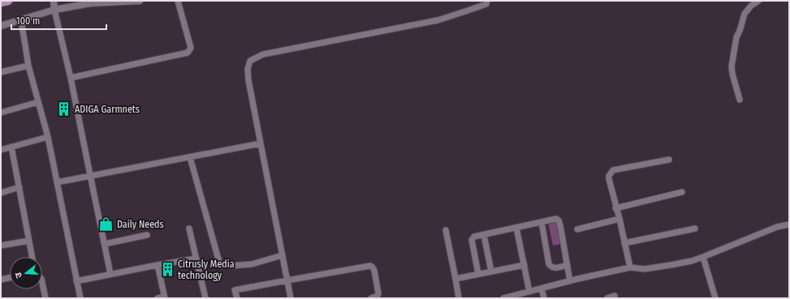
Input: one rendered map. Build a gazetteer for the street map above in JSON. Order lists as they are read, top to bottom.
{
  "places": {
    "building": ["ADIGA Garmnets", "Citrusly Media technology"],
    "shop": ["Daily Needs"]
  },
  "scale_bar": "100 m",
  "north": "left"
}
